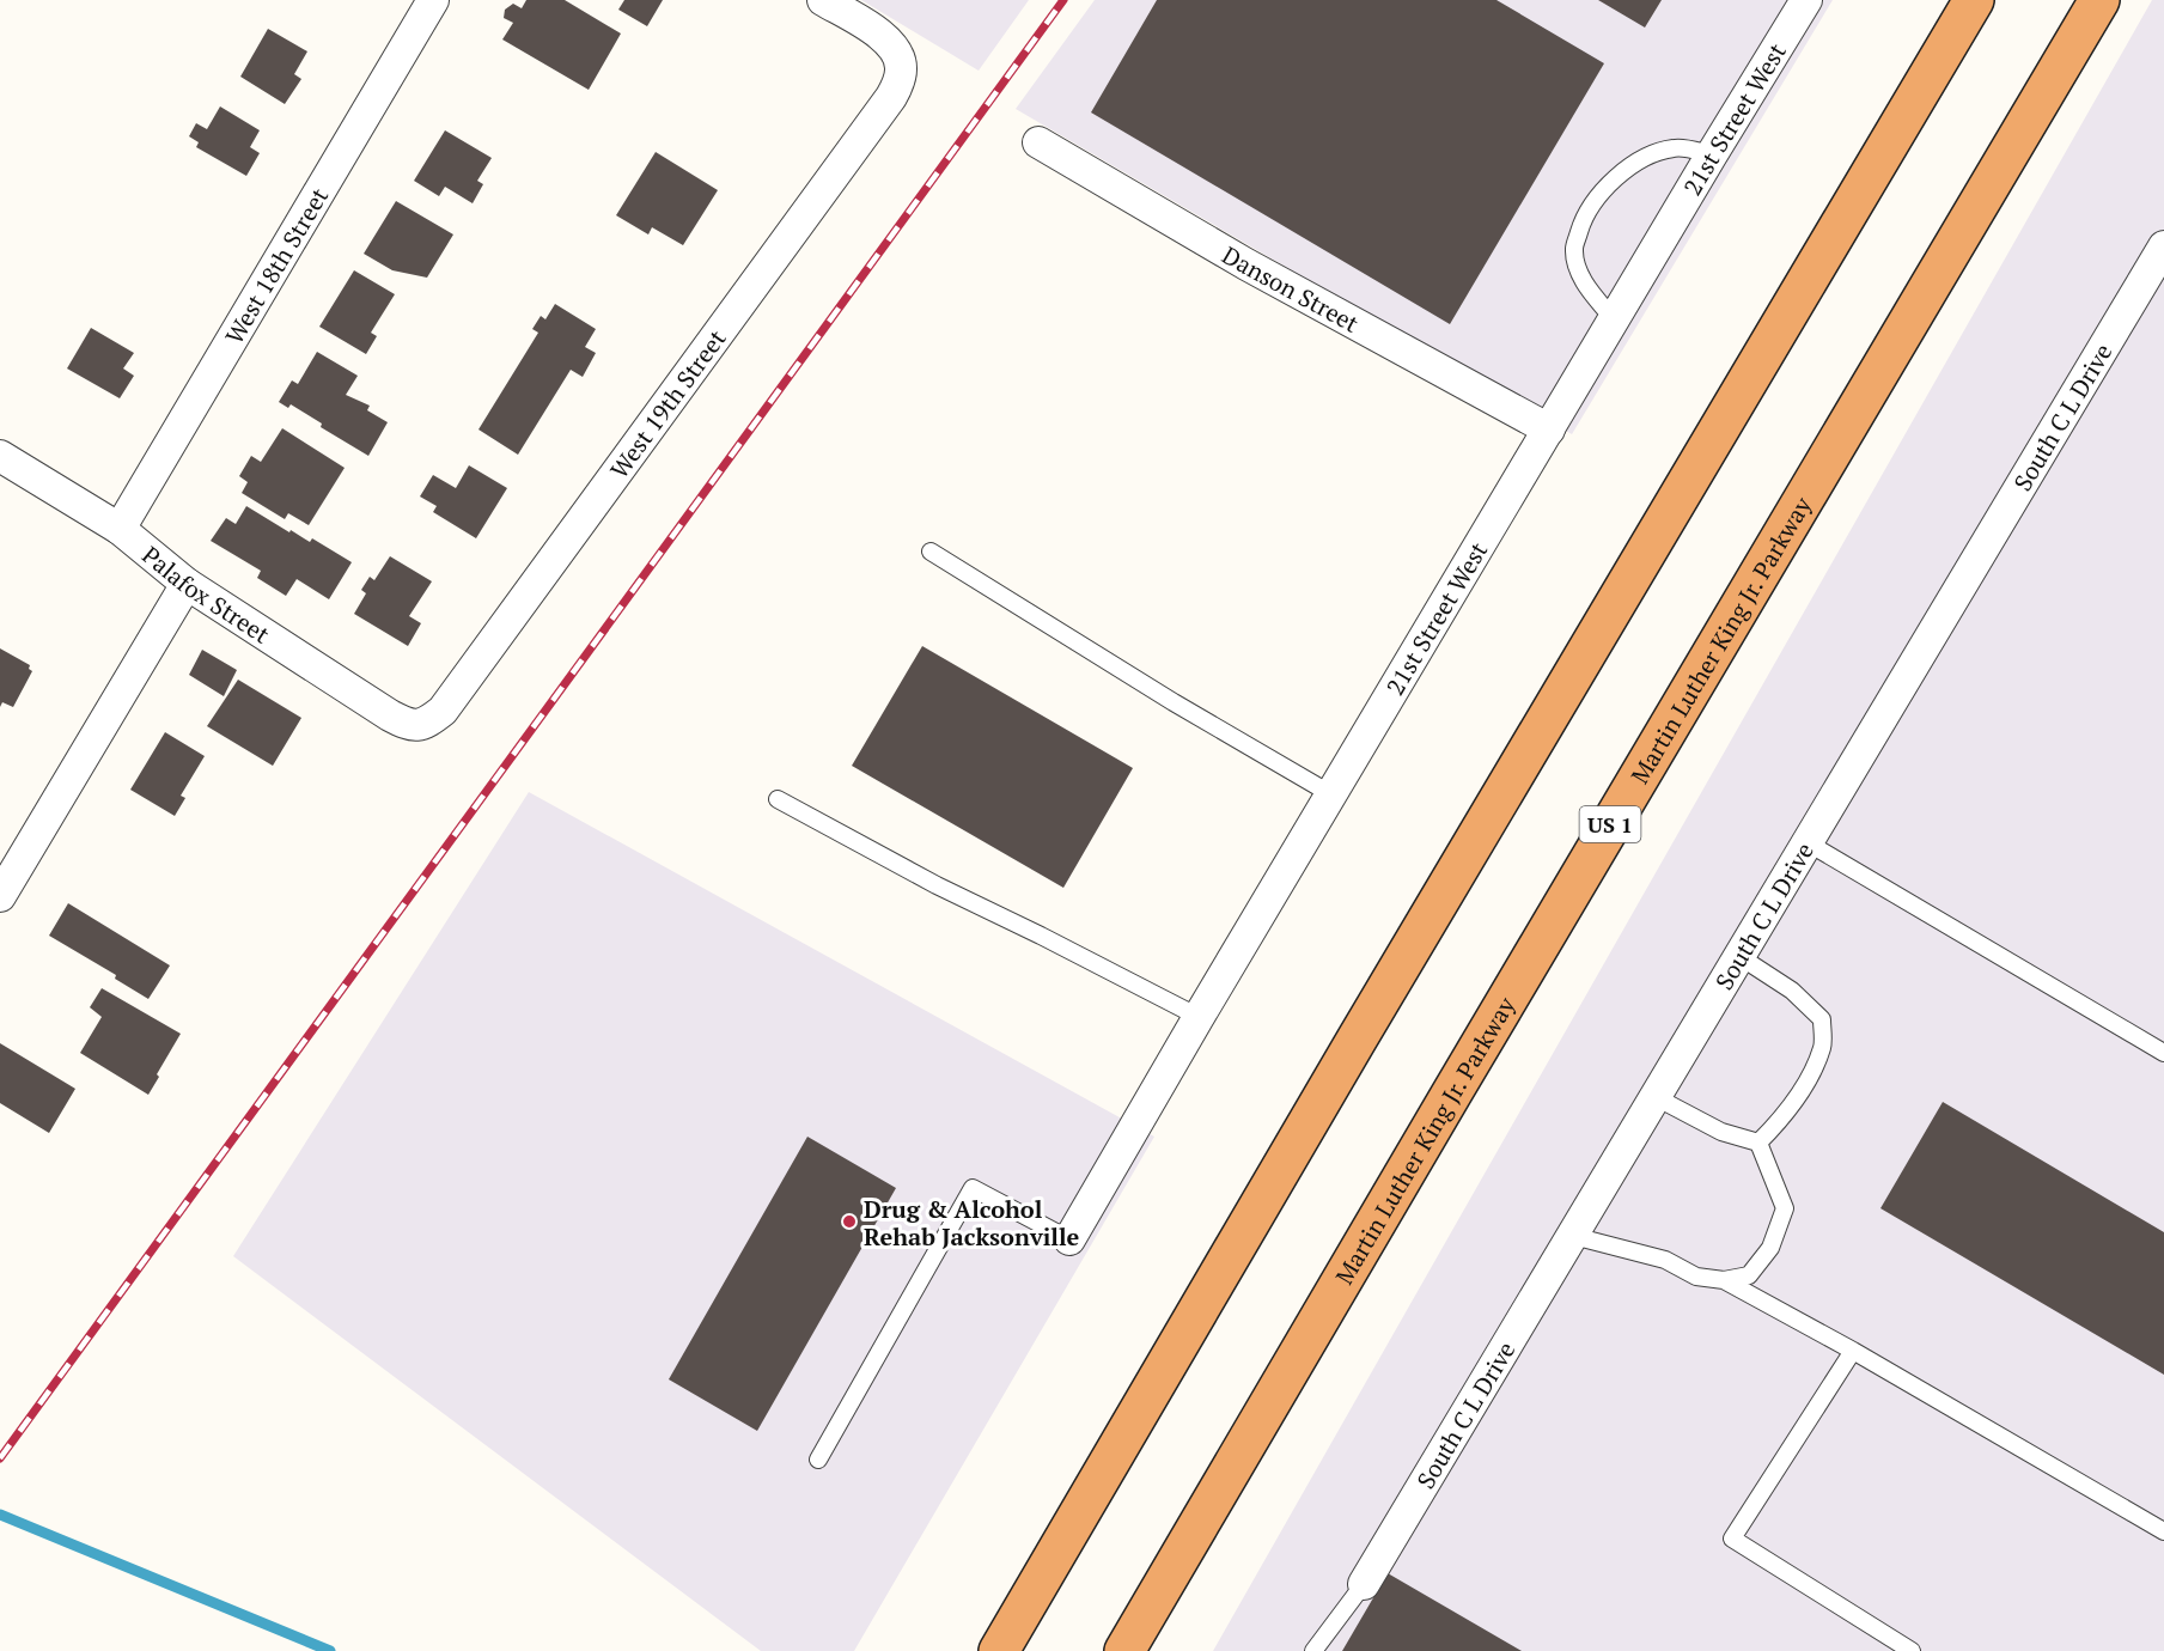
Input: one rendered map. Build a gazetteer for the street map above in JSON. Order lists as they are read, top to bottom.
{
  "streets": {
    "highway": ["Martin Luther King Jr. Parkway", "US 1"],
    "street": [
      "21st Street West",
      "West 18th Street",
      "Danson Street",
      "West 19th Street",
      "South C L Drive",
      "Palafox Street"
    ]
  },
  "crossings": [
    ["21st Street West", "Danson Street"],
    ["West 18th Street", "Palafox Street"],
    ["West 19th Street", "Palafox Street"]
  ],
  "places": ["Drug & Alcohol Rehab Jacksonville"]
}
